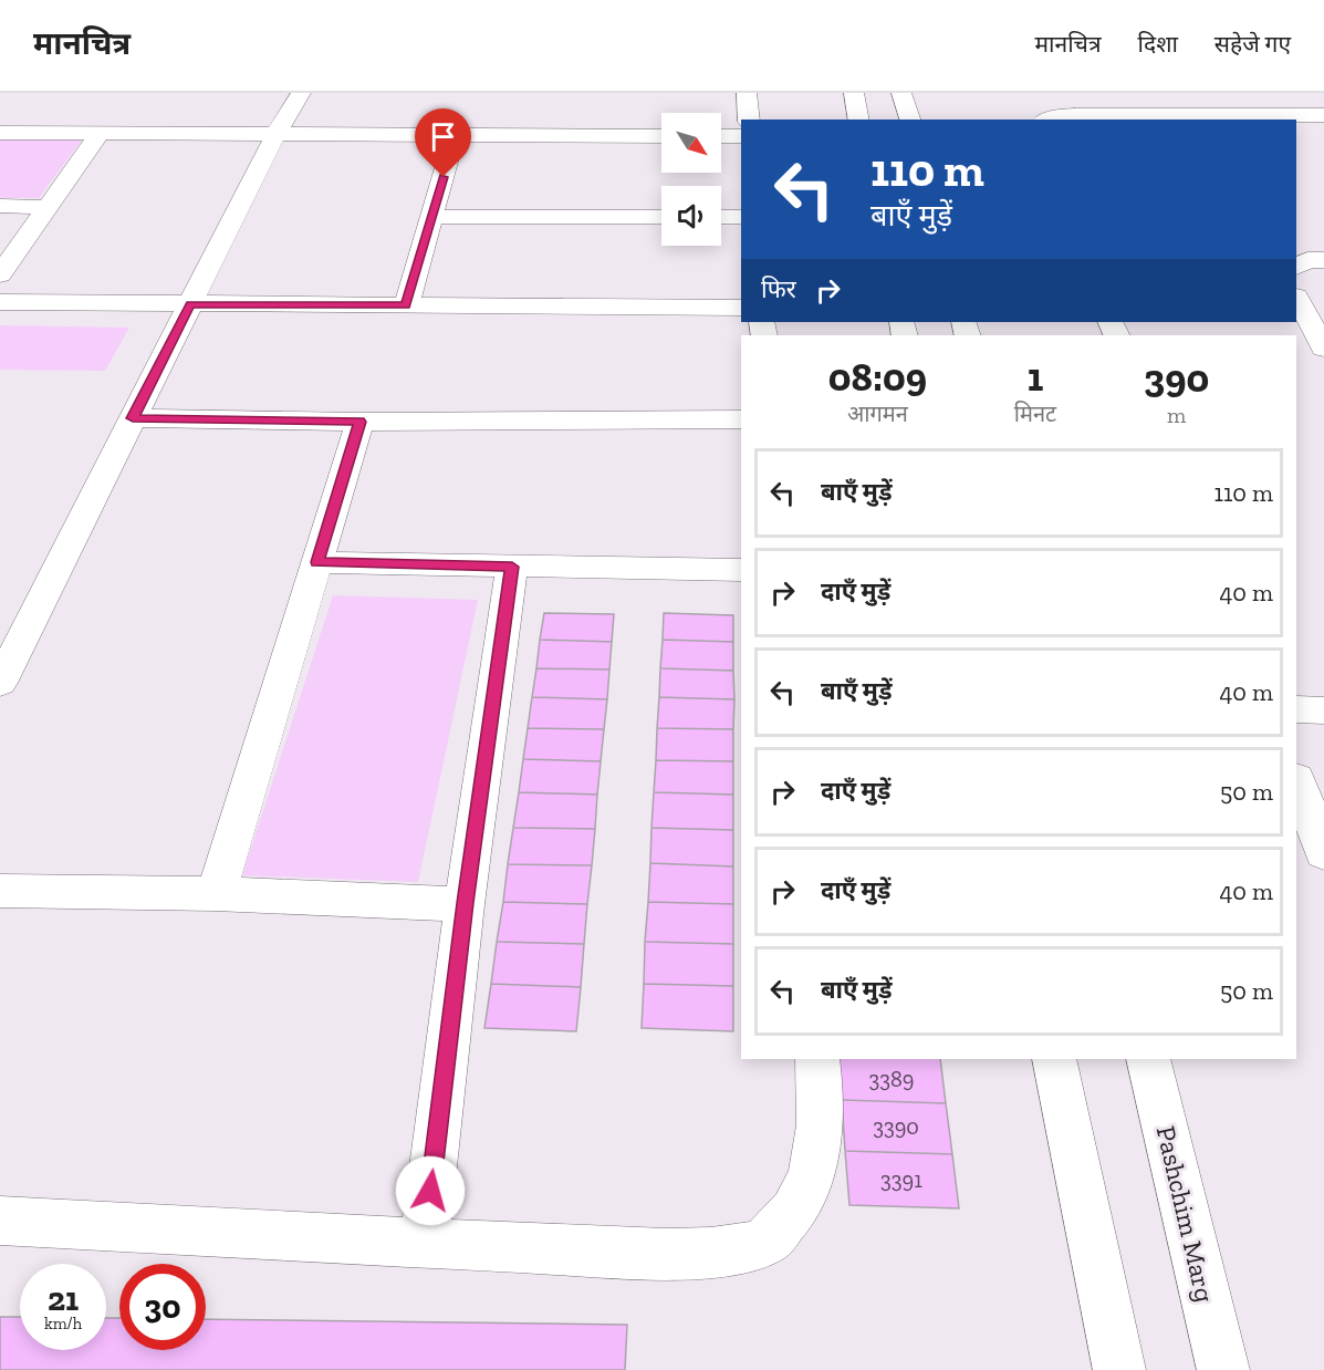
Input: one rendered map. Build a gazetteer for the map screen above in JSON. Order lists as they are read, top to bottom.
{
  "streets": {
    "street": ["Pashchim Marg"]
  },
  "house_numbers": ["3389", "3390", "3391"],
  "north": "bottom right",
  "page": {
    "header": "मानचित्र",
    "nav": ["मानचित्र", "दिशा", "सहेजे गए"],
    "turn": ["110 m", "बाएँ मुड़ें"],
    "then": "फिर",
    "eta": [
      "08:09",
      "आगमन",
      "1",
      "मिनट",
      "390",
      "m"
    ],
    "list": [
      {
        "name": "बाएँ मुड़ें",
        "value": "110 m"
      },
      {
        "name": "दाएँ मुड़ें",
        "value": "40 m"
      },
      {
        "name": "बाएँ मुड़ें",
        "value": "40 m"
      },
      {
        "name": "दाएँ मुड़ें",
        "value": "50 m"
      },
      {
        "name": "दाएँ मुड़ें",
        "value": "40 m"
      },
      {
        "name": "बाएँ मुड़ें",
        "value": "50 m"
      }
    ],
    "speed": "21 km/h",
    "limit": "30"
  }
}
